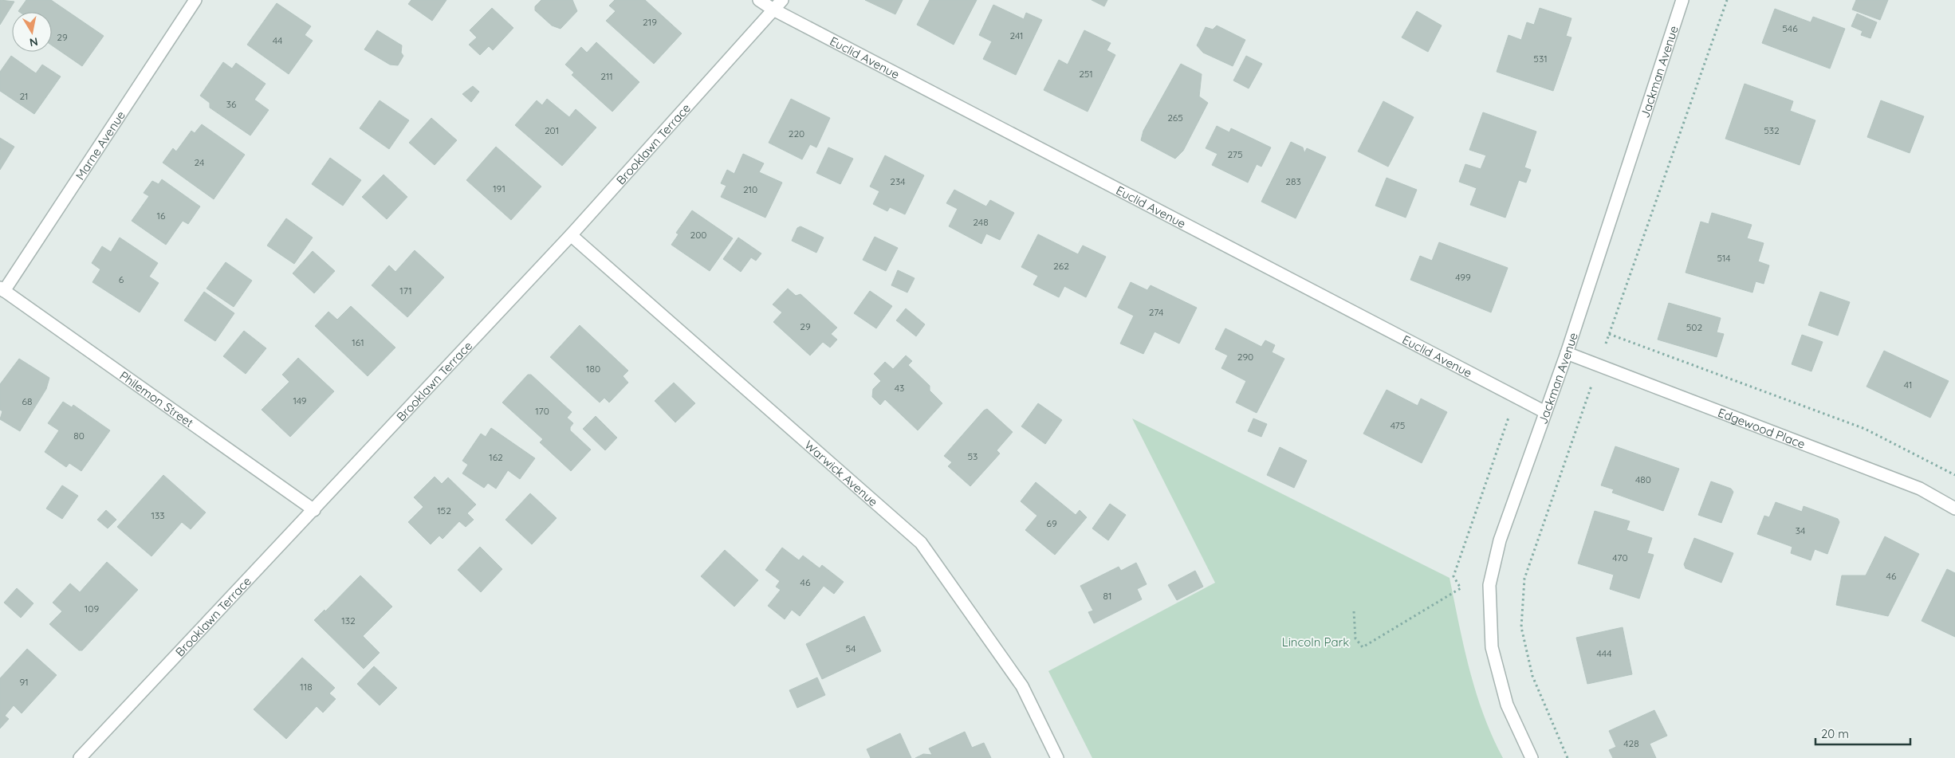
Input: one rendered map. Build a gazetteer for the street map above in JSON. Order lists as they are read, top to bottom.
{
  "streets": {
    "street": [
      "Euclid Avenue",
      "Jackman Avenue",
      "Brooklawn Terrace",
      "Marne Avenue",
      "Philemon Street",
      "Edgewood Place",
      "Warwick Avenue"
    ]
  },
  "crossings": [
    ["Euclid Avenue", "Jackman Avenue"],
    ["Euclid Avenue", "Brooklawn Terrace"],
    ["Jackman Avenue", "Edgewood Place"],
    ["Brooklawn Terrace", "Philemon Street"],
    ["Brooklawn Terrace", "Warwick Avenue"],
    ["Marne Avenue", "Philemon Street"]
  ],
  "parks": ["Lincoln Park"],
  "house_numbers": [
    "219",
    "546",
    "241",
    "29",
    "44",
    "531",
    "251",
    "211",
    "21",
    "36",
    "265",
    "201",
    "532",
    "220",
    "275",
    "24",
    "234",
    "283",
    "191",
    "210",
    "16",
    "248",
    "200",
    "514",
    "262",
    "499",
    "6",
    "171",
    "274",
    "29",
    "502",
    "161",
    "290",
    "180",
    "41",
    "43",
    "149",
    "68",
    "170",
    "475",
    "80",
    "53",
    "162",
    "480",
    "152",
    "133",
    "69",
    "34",
    "470",
    "46",
    "46",
    "81",
    "109",
    "132",
    "54",
    "444",
    "91",
    "118",
    "428"
  ],
  "scale_bar": "20 m",
  "north": "bottom"
}
